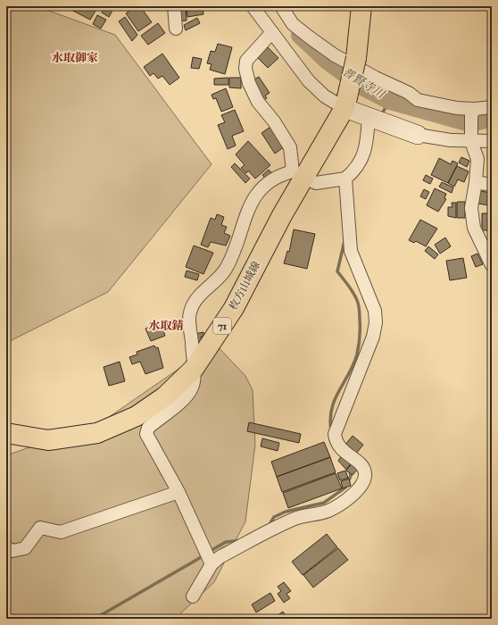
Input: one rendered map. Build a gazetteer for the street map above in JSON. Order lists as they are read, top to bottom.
{
  "streets": {
    "main road": ["枚方山城線", "71"]
  },
  "districts": ["水取御家", "水取錆"],
  "water": ["普賢寺川"]
}
